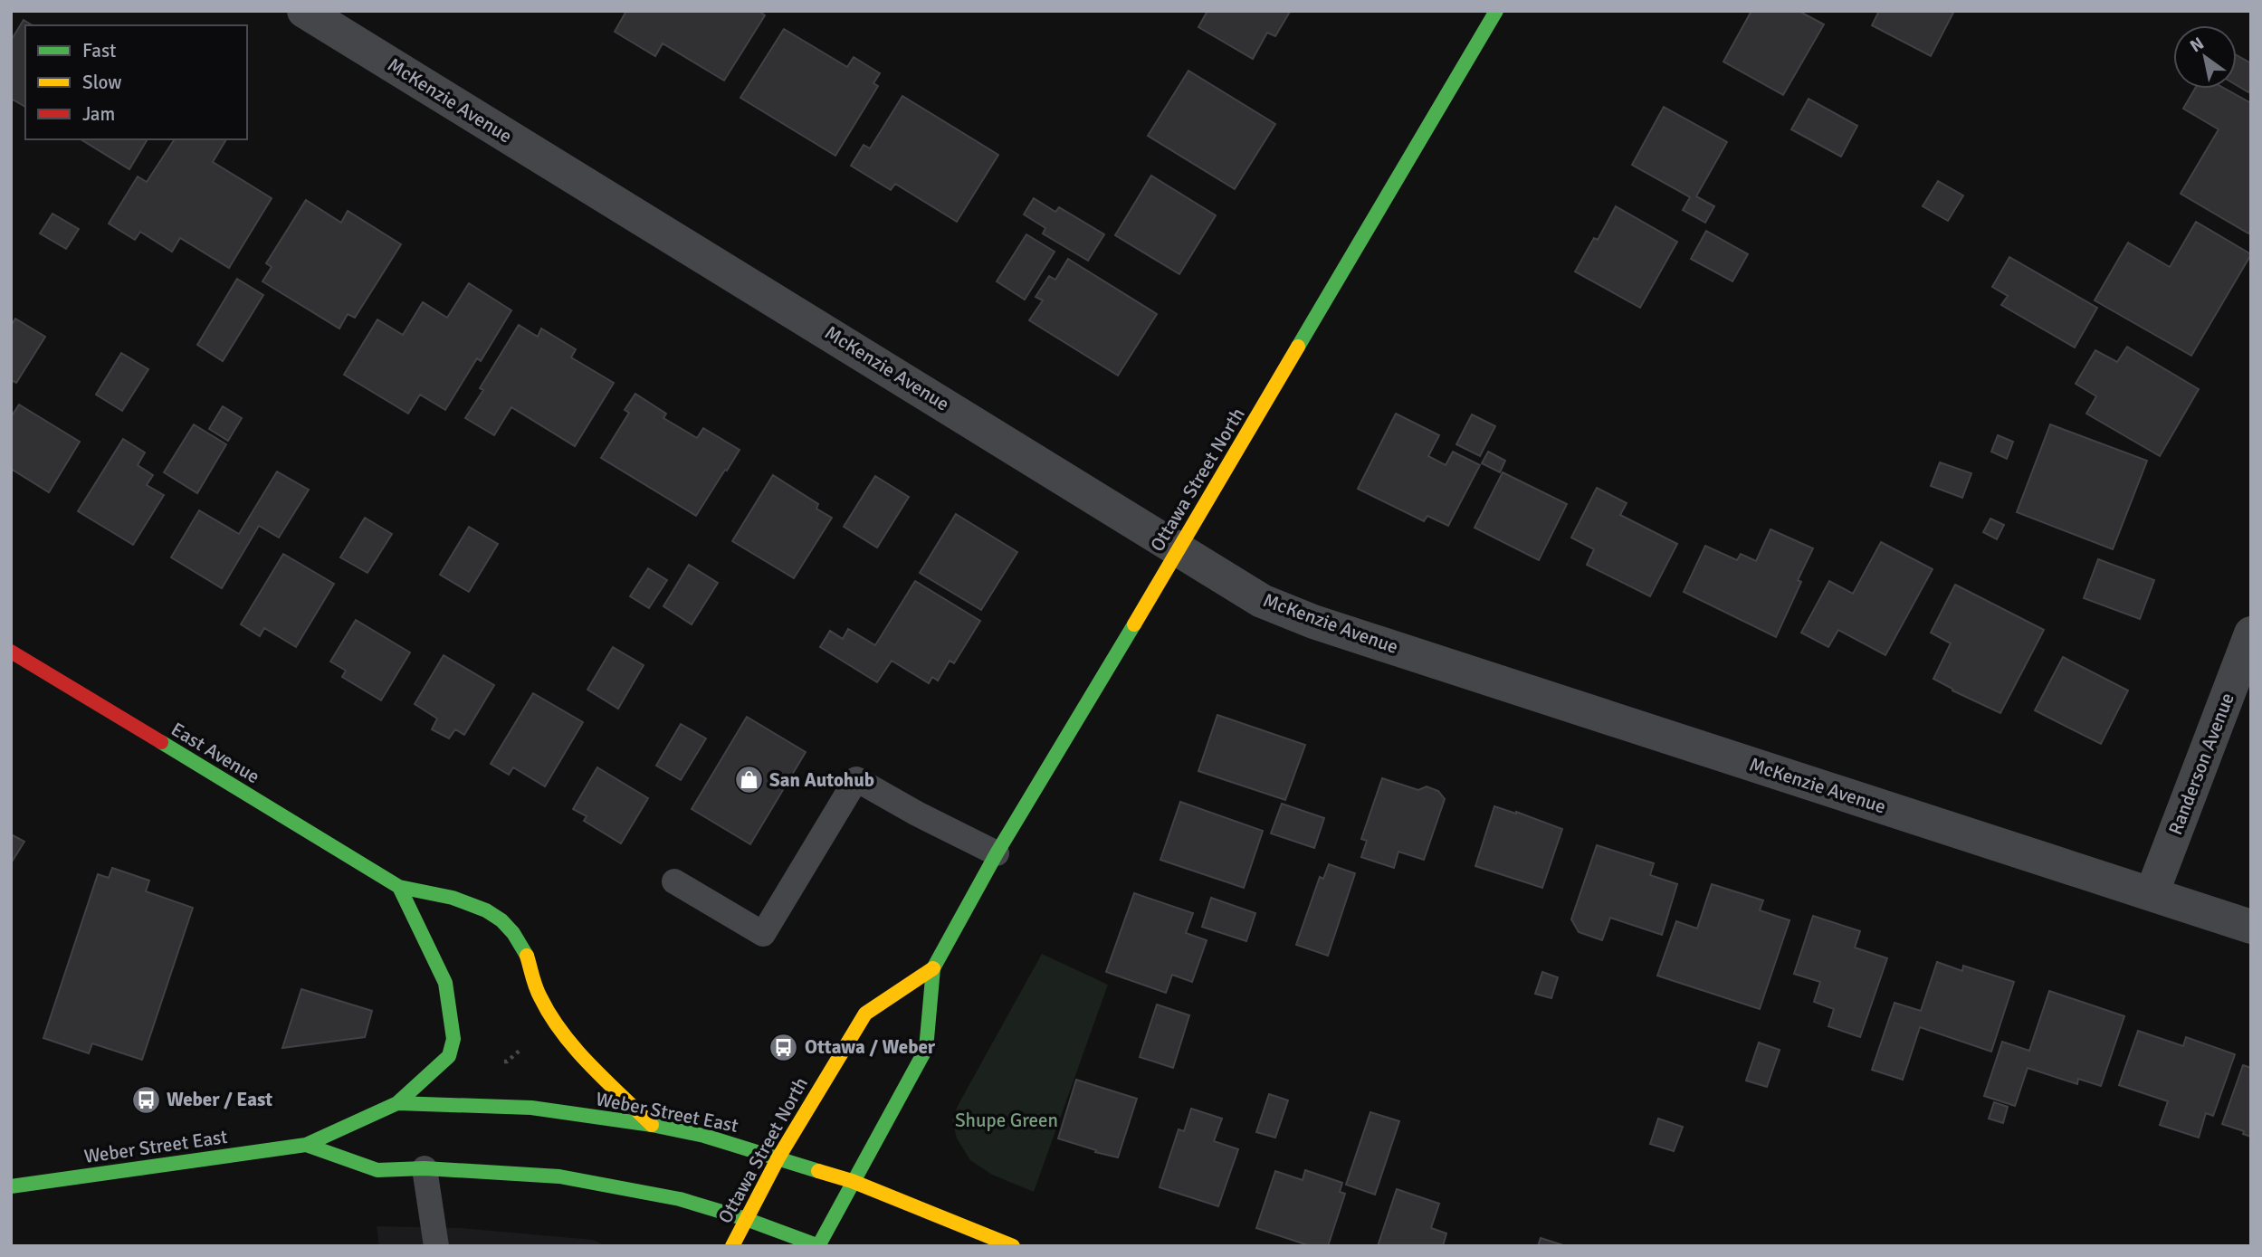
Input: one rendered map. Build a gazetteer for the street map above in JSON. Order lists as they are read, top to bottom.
{
  "streets": {
    "main road": ["Ottawa Street North", "East Avenue", "Weber Street East"],
    "street": ["McKenzie Avenue", "Randerson Avenue"]
  },
  "crossings": [
    ["McKenzie Avenue", "Ottawa Street North"],
    ["McKenzie Avenue", "Randerson Avenue"],
    ["Ottawa Street North", "Weber Street East"],
    ["East Avenue", "Weber Street East"]
  ],
  "parks": ["Shupe Green"],
  "places": {
    "shop": ["San Autohub"],
    "bus stop": ["Ottawa / Weber", "Weber / East"]
  },
  "legend": ["Fast", "Slow", "Jam"],
  "north": "top left"
}
